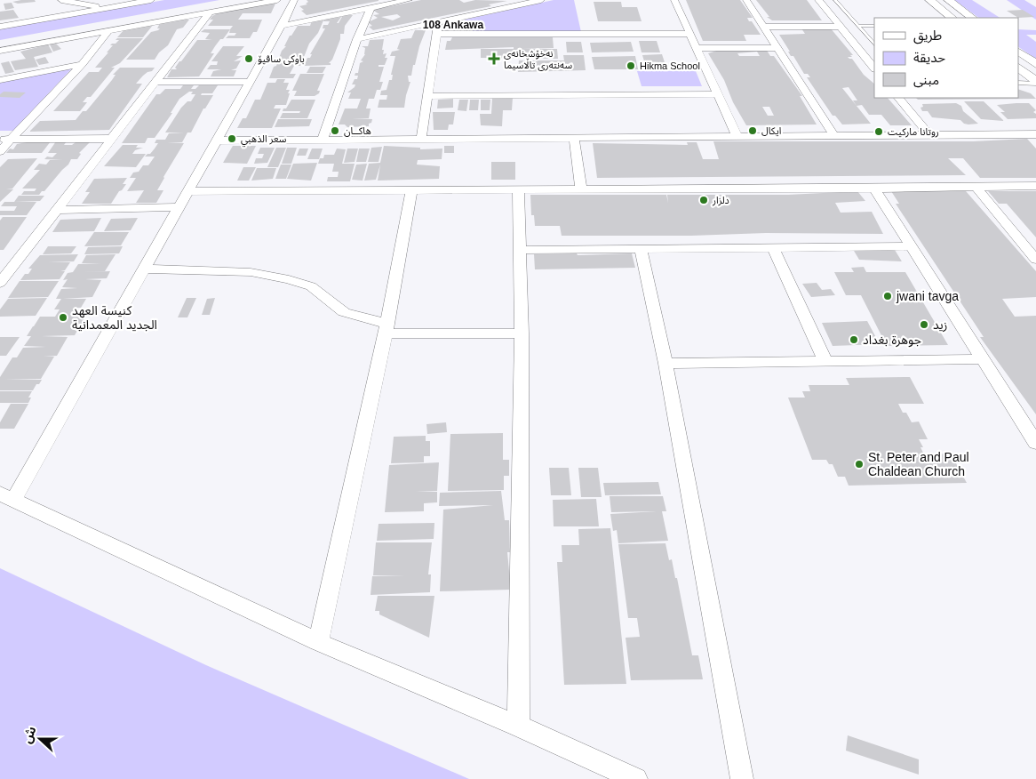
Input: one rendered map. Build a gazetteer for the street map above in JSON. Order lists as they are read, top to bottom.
{
  "districts": ["108 Ankawa"],
  "places": {
    "other": [
      "باوکی ساڤیۆ",
      "Hikma School",
      "هاكــان",
      "ايكال",
      "روتانا ماركيت",
      "سعر الذهبي",
      "دلزار",
      "jwani tavga",
      "كنيسة العهد الجديد المعمدانية",
      "زيد",
      "جوهرة بغداد",
      "St. Peter and Paul Chaldean Church"
    ],
    "health": ["نەخۆشخانەی سەنتەری تاڵاسیما"]
  },
  "legend": ["طريق", "حديقة", "مبنى"],
  "north": "left"
}
